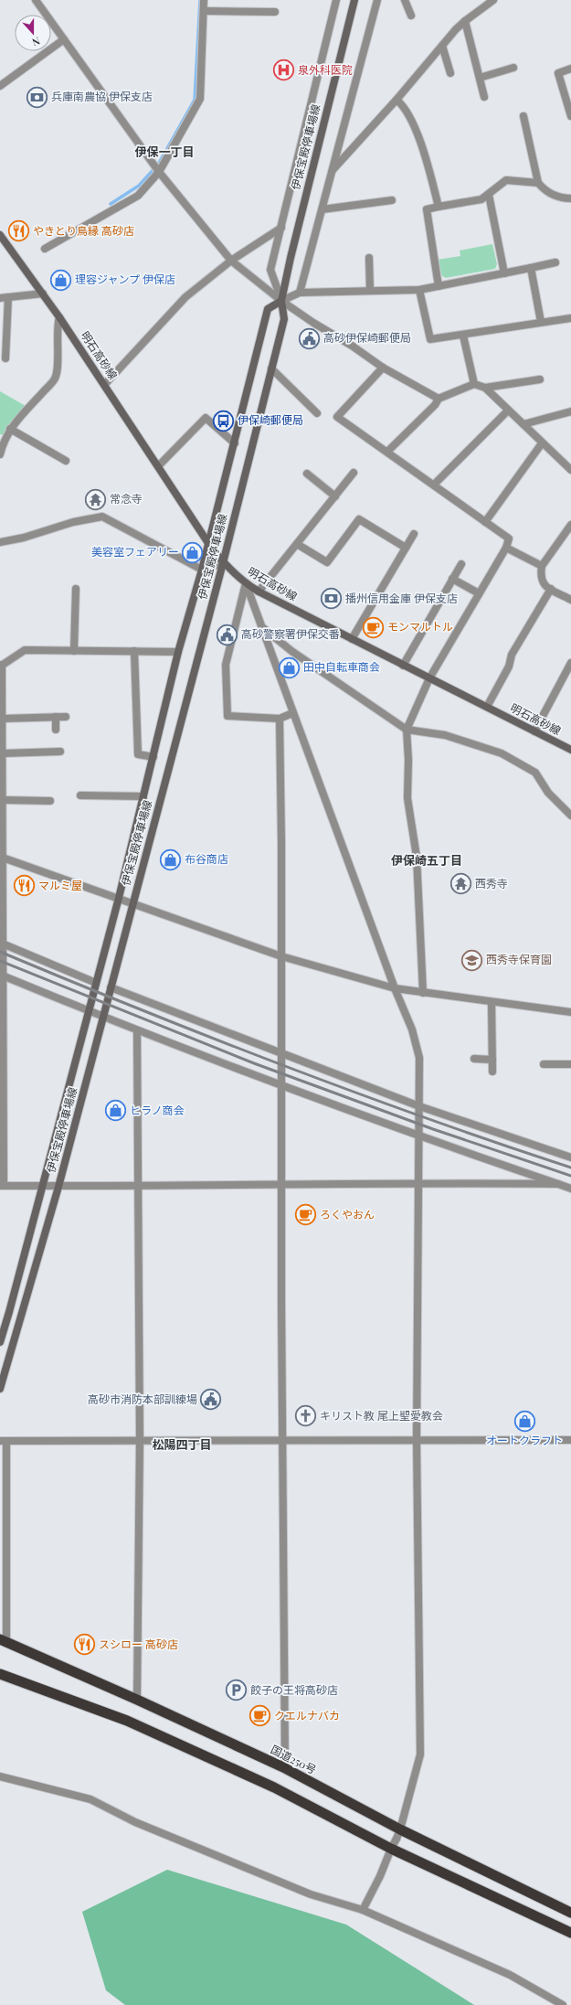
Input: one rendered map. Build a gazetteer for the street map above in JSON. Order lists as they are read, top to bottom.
{
  "streets": {
    "highway": ["国道250号"],
    "main road": ["伊保宝殿停車場線", "明石高砂線"]
  },
  "crossings": [
    ["伊保宝殿停車場線", "明石高砂線"]
  ],
  "districts": ["伊保一丁目", "伊保崎五丁目", "松陽四丁目"],
  "places": {
    "hospital": ["泉外科医院"],
    "bank": ["兵庫南農協 伊保支店", "播州信用金庫 伊保支店"],
    "restaurant": ["やきとり鳥縁 高砂店", "マルミ屋", "スシロー 高砂店"],
    "shop": [
      "理容ジャンプ 伊保店",
      "美容室フェアリー",
      "田中自転車商会",
      "布谷商店",
      "ヒラノ商会",
      "オートクラフト"
    ],
    "public building": ["高砂伊保崎郵便局", "高砂警察署伊保交番", "高砂市消防本部訓練場"],
    "bus stop": ["伊保崎郵便局"],
    "temple": ["常念寺", "西秀寺"],
    "cafe": ["モンマルトル", "ろくやおん", "クエルナバカ"],
    "school or university": ["西秀寺保育園"],
    "church": ["キリスト教 尾上聖愛教会"],
    "parking": ["餃子の王将高砂店"]
  },
  "north": "bottom"
}
